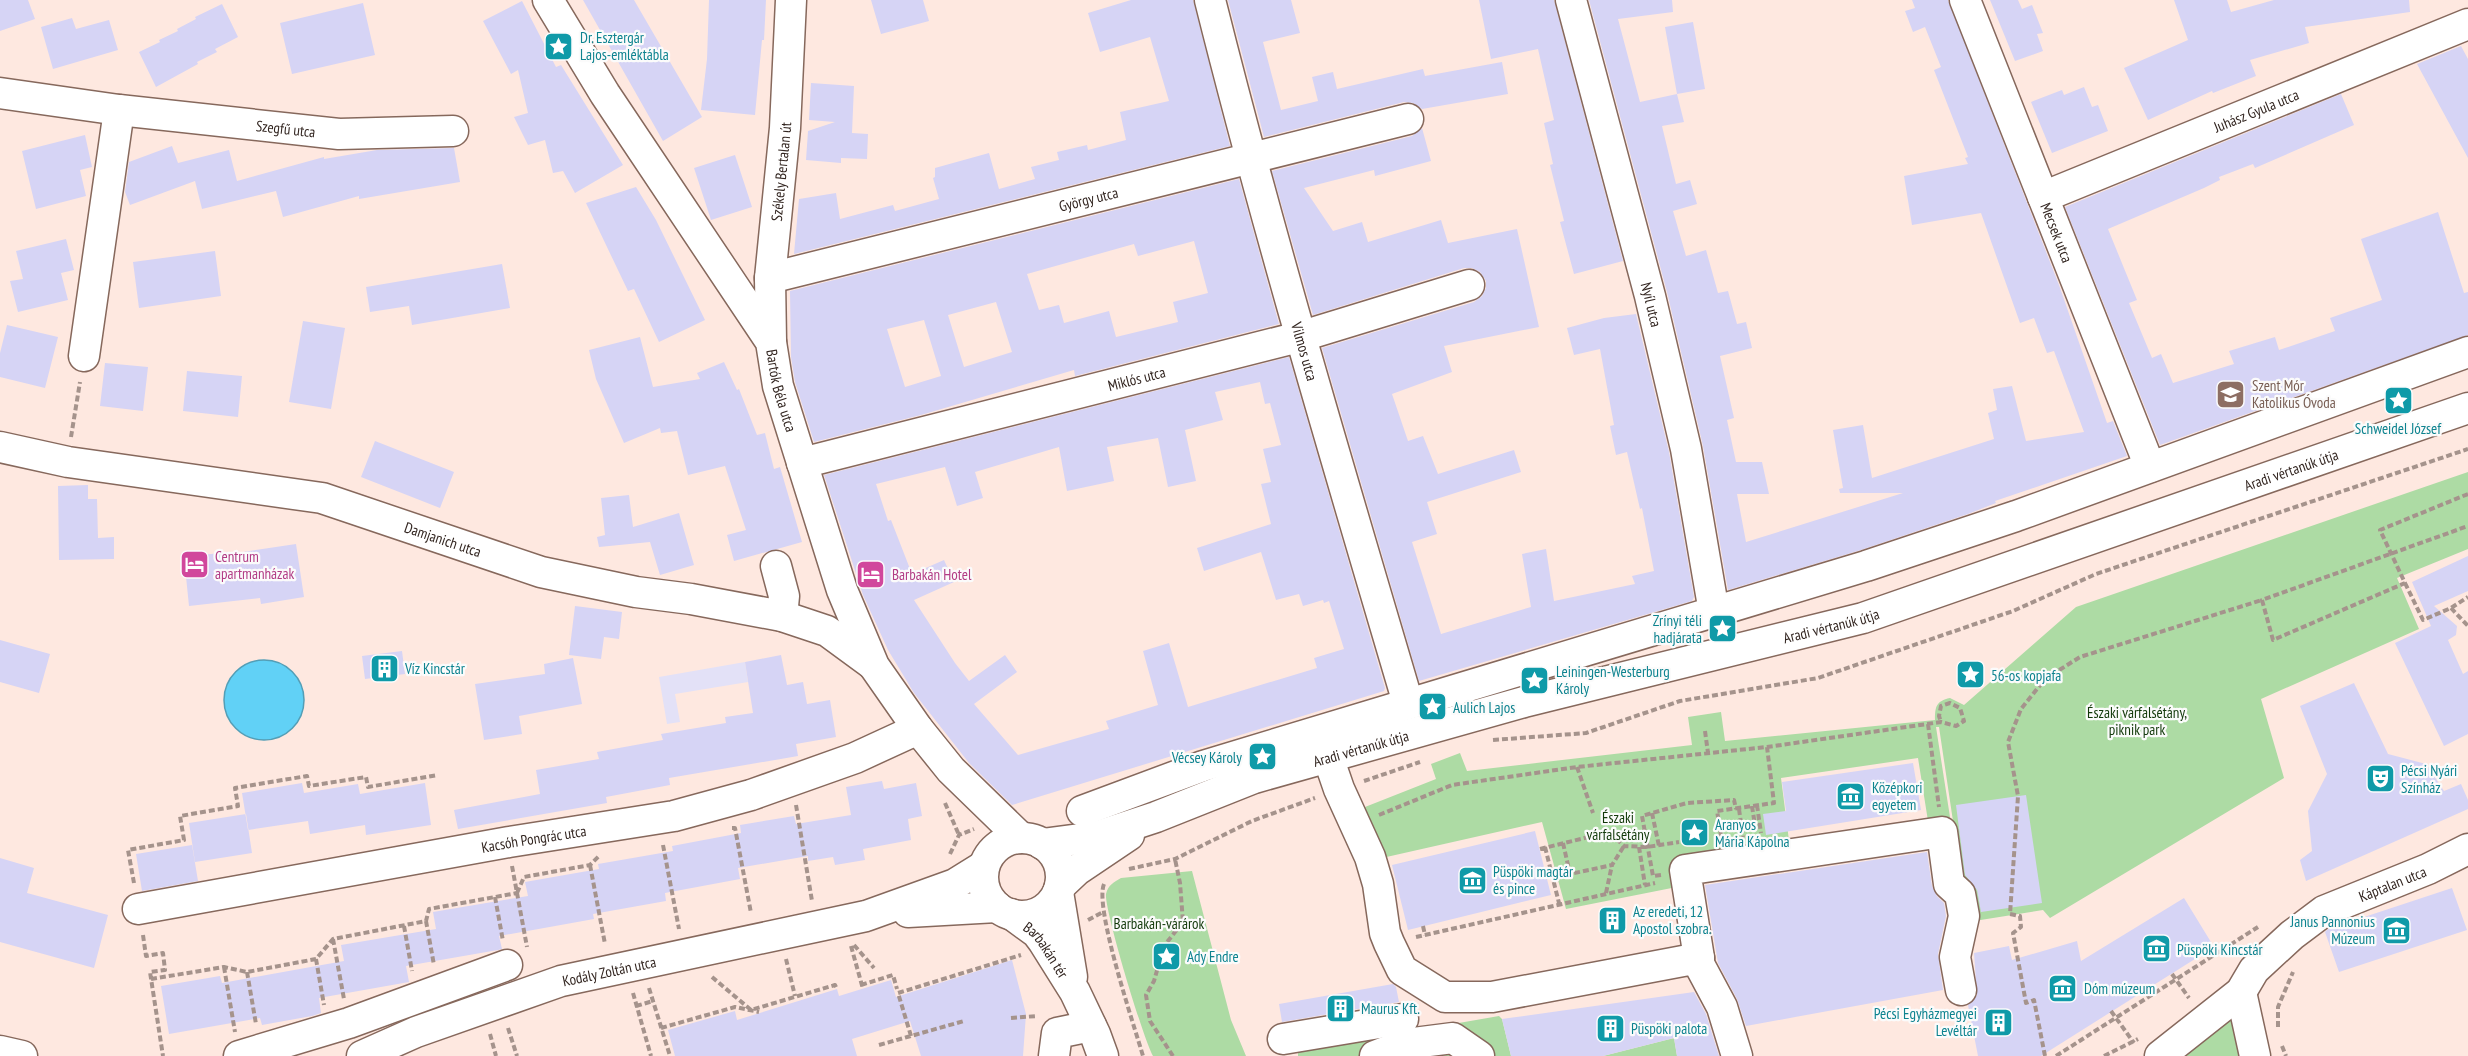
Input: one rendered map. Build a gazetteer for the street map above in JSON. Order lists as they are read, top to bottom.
{
  "streets": {
    "street": [
      "Juhász Gyula utca",
      "Szegfű utca",
      "Székely Bertalan út",
      "György utca",
      "Mecsek utca",
      "Nyíl utca",
      "Vilmos utca",
      "Miklós utca",
      "Bartók Béla utca",
      "Aradi vértanúk útja",
      "Damjanich utca",
      "Kacsóh Pongrác utca",
      "Káptalan utca",
      "Barbakán tér",
      "Kodály Zoltán utca"
    ]
  },
  "crossings": [
    ["Juhász Gyula utca", "Mecsek utca"],
    ["Székely Bertalan út", "György utca"],
    ["Székely Bertalan út", "Bartók Béla utca"],
    ["György utca", "Vilmos utca"],
    ["Mecsek utca", "Aradi vértanúk útja"],
    ["Nyíl utca", "Aradi vértanúk útja"],
    ["Vilmos utca", "Miklós utca"],
    ["Vilmos utca", "Aradi vértanúk útja"],
    ["Miklós utca", "Bartók Béla utca"],
    ["Bartók Béla utca", "Aradi vértanúk útja"],
    ["Bartók Béla utca", "Damjanich utca"],
    ["Bartók Béla utca", "Kacsóh Pongrác utca"],
    ["Bartók Béla utca", "Barbakán tér"],
    ["Bartók Béla utca", "Kodály Zoltán utca"],
    ["Aradi vértanúk útja", "Barbakán tér"],
    ["Aradi vértanúk útja", "Kodály Zoltán utca"],
    ["Barbakán tér", "Kodály Zoltán utca"]
  ],
  "parks": ["Északi várfalsétány, piknik park", "Északi várfalsétány", "Barbakán-várárok"],
  "places": {
    "place": [
      "Dr. Esztergár Lajos-emléktábla",
      "Schweidel József",
      "Zrínyi téli hadjárata",
      "56-os kopjafa",
      "Leiningen-Westerburg Károly",
      "Aulich Lajos",
      "Vécsey Károly",
      "Aranyos Mária Kápolna",
      "Ady Endre"
    ],
    "school or university": ["Szent Mór Katolikus Óvoda"],
    "hotel": ["Centrum apartmanházak", "Barbakán Hotel"],
    "building": [
      "Víz Kincstár",
      "Az eredeti, 12 Apostol szobra.",
      "Maurus Kft.",
      "Pécsi Egyházmegyei Levéltár",
      "Püspöki palota"
    ],
    "theatre": ["Pécsi Nyári Színház"],
    "museum": [
      "Középkori egyetem",
      "Püspöki magtár és pince",
      "Janus Pannonius Múzeum",
      "Püspöki Kincstár",
      "Dóm múzeum"
    ]
  }
}
